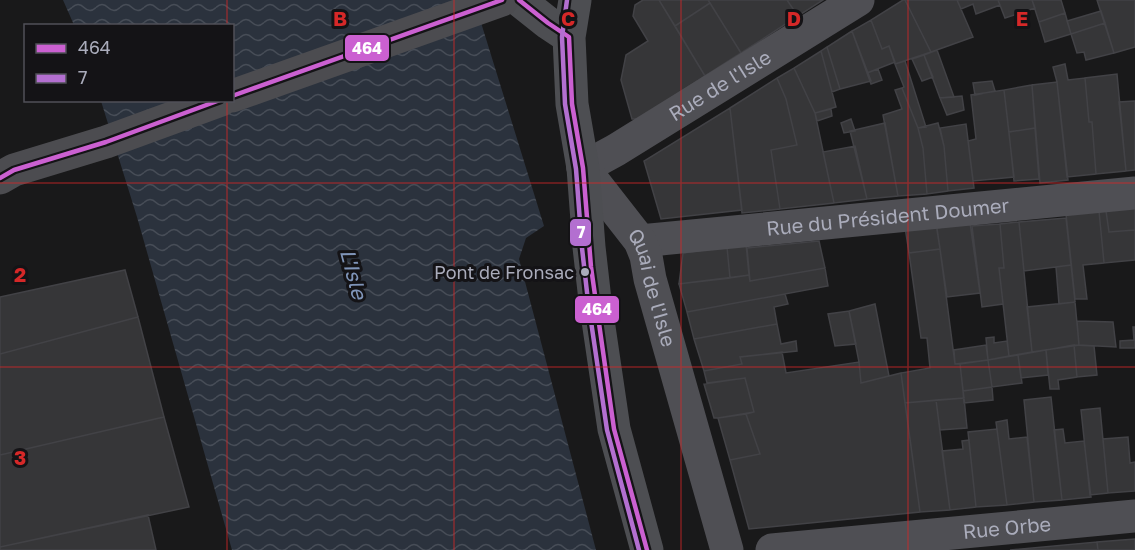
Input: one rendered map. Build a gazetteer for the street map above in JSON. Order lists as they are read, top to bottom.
{
  "streets": {
    "main road": ["Quai de l'Isle"],
    "street": ["Rue de l'Isle", "Rue du Président Doumer", "Rue Orbe"]
  },
  "crossings": [
    ["Rue de l'Isle", "Quai de l'Isle"],
    ["Rue du Président Doumer", "Quai de l'Isle"]
  ],
  "water": ["L'Isle"],
  "places": ["Pont de Fronsac"],
  "lines": ["transit line 464", "transit line 7"],
  "legend": ["464", "7"],
  "grid": {
    "columns": [
      "B",
      "C",
      "D",
      "E"
    ],
    "rows": ["2", "3"]
  }
}
